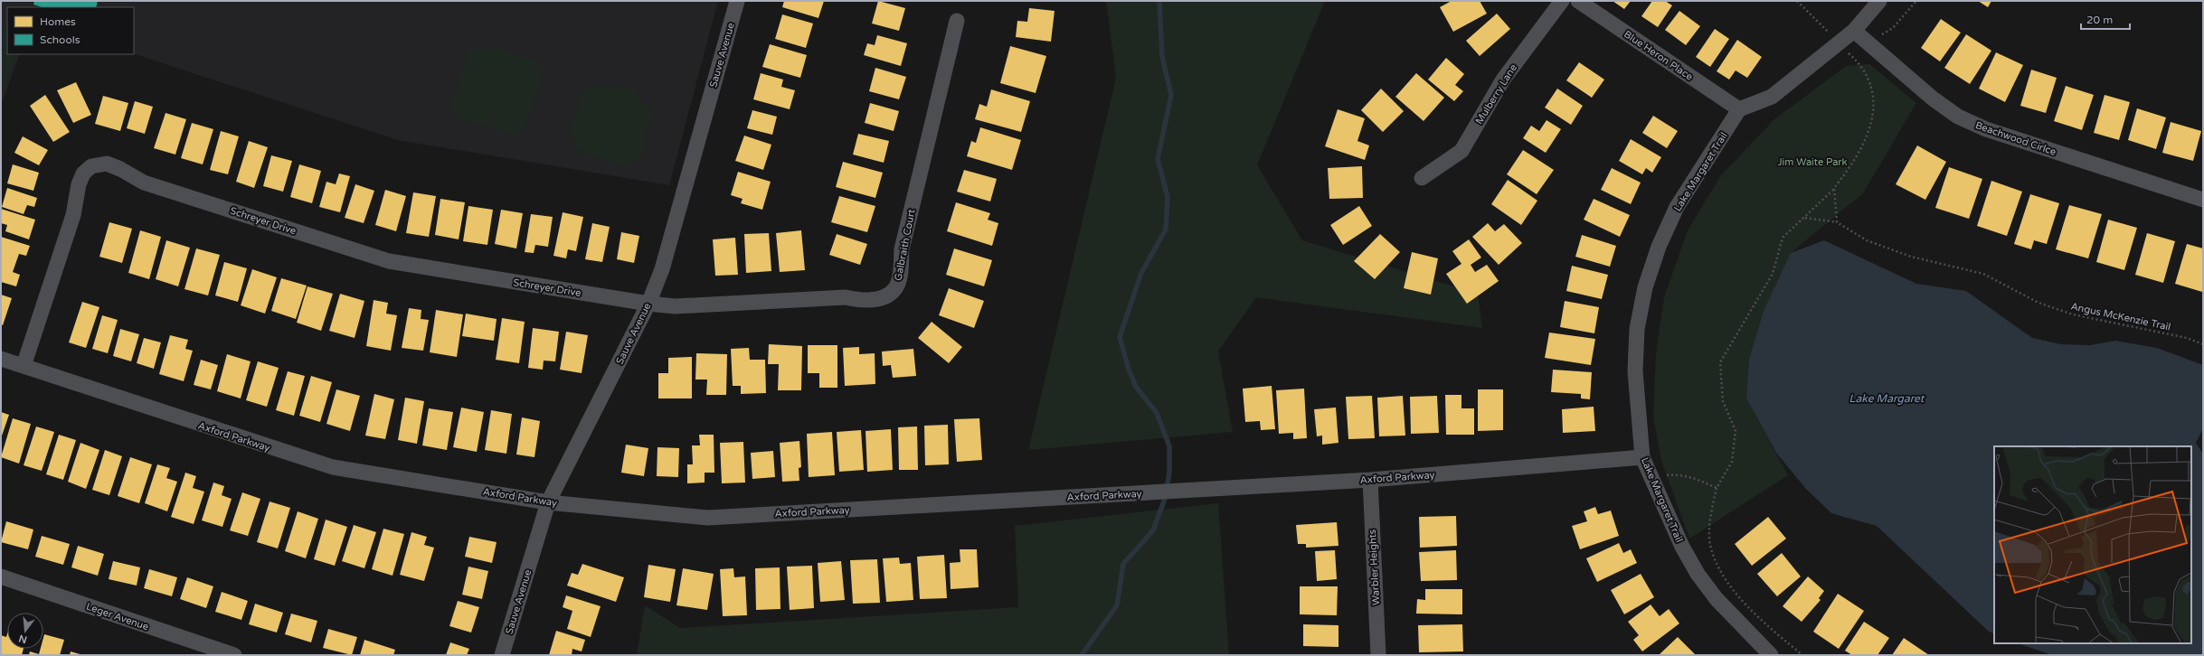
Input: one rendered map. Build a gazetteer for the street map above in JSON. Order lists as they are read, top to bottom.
{
  "streets": {
    "street": [
      "Sauve Avenue",
      "Blue Heron Place",
      "Mulberry Lane",
      "Beachwood Cirlce",
      "Lake Margaret Trail",
      "Schreyer Drive",
      "Galbraith Court",
      "Axford Parkway",
      "Warbler Heights",
      "Leger Avenue"
    ],
    "path": ["Angus McKenzie Trail"]
  },
  "crossings": [
    ["Sauve Avenue", "Schreyer Drive"],
    ["Sauve Avenue", "Galbraith Court"],
    ["Sauve Avenue", "Axford Parkway"],
    ["Blue Heron Place", "Lake Margaret Trail"],
    ["Lake Margaret Trail", "Axford Parkway"],
    ["Schreyer Drive", "Galbraith Court"],
    ["Schreyer Drive", "Axford Parkway"],
    ["Axford Parkway", "Warbler Heights"]
  ],
  "water": ["Lake Margaret"],
  "parks": ["Jim Waite Park"],
  "legend": ["Homes", "Schools"],
  "scale_bar": "20 m",
  "north": "bottom"
}
